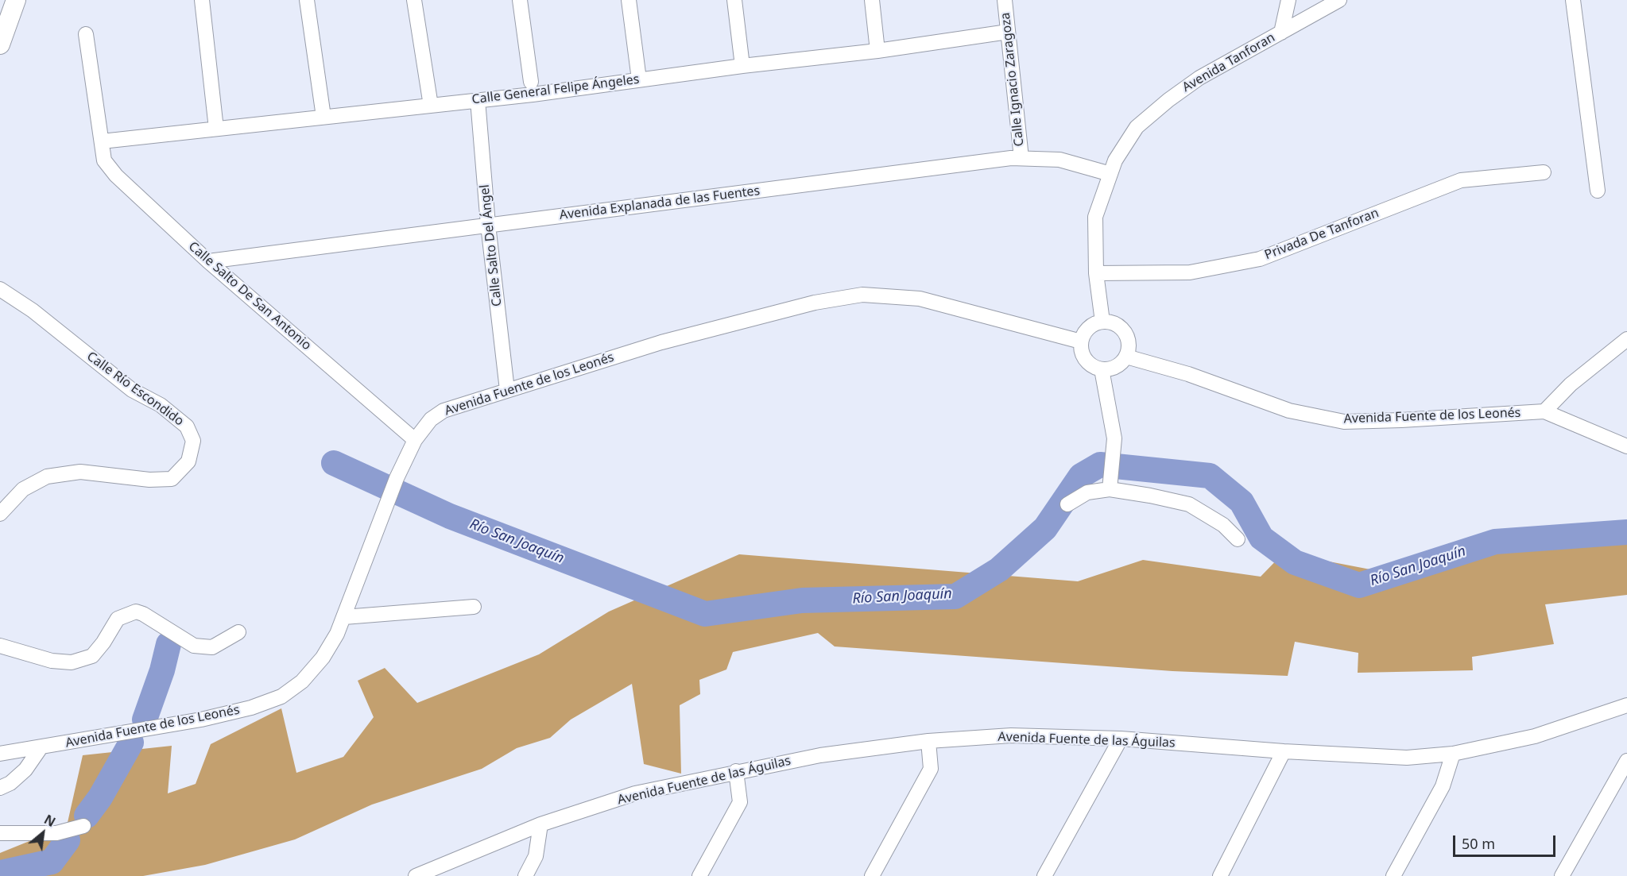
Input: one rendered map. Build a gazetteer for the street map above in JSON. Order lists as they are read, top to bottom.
{
  "streets": {
    "street": [
      "Avenida Tanforan",
      "Calle Ignacio Zaragoza",
      "Calle General Felipe Ángeles",
      "Avenida Explanada de las Fuentes",
      "Privada De Tanforan",
      "Calle Salto Del Ángel",
      "Calle Salto De San Antonio",
      "Avenida Fuente de los Leonés",
      "Calle Río Escondido",
      "Avenida Fuente de las Águilas"
    ]
  },
  "crossings": [
    ["Avenida Tanforan", "Avenida Explanada de las Fuentes"],
    ["Avenida Tanforan", "Privada De Tanforan"],
    ["Avenida Tanforan", "Avenida Fuente de los Leonés"],
    ["Calle Ignacio Zaragoza", "Calle General Felipe Ángeles"],
    ["Calle Ignacio Zaragoza", "Avenida Explanada de las Fuentes"],
    ["Calle General Felipe Ángeles", "Calle Salto Del Ángel"],
    ["Calle General Felipe Ángeles", "Calle Salto De San Antonio"],
    ["Avenida Explanada de las Fuentes", "Calle Salto Del Ángel"],
    ["Avenida Explanada de las Fuentes", "Calle Salto De San Antonio"],
    ["Calle Salto Del Ángel", "Avenida Fuente de los Leonés"],
    ["Calle Salto De San Antonio", "Avenida Fuente de los Leonés"]
  ],
  "water": ["Río San Joaquín"],
  "scale_bar": "50 m",
  "north": "top right"
}
